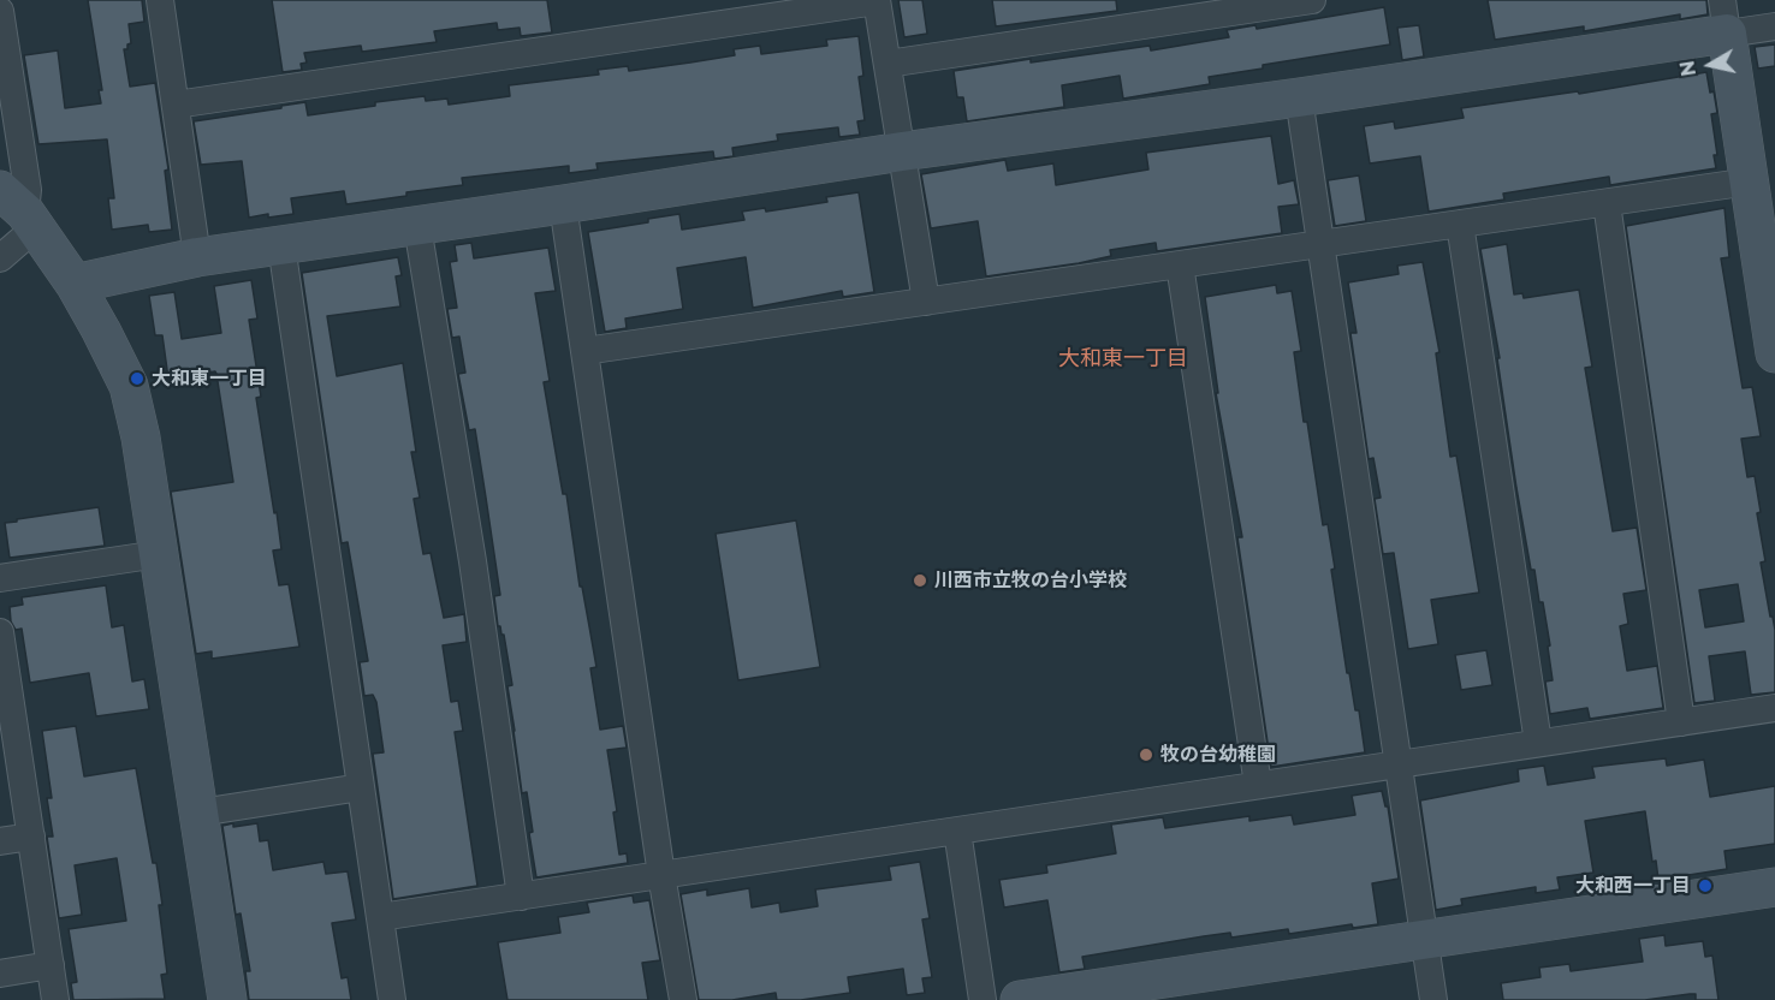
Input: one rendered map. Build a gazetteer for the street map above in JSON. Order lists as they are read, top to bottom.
{
  "districts": ["大和東一丁目"],
  "places": [
    "大和東一丁目",
    "川西市立牧の台小学校",
    "牧の台幼稚園",
    "大和西一丁目"
  ],
  "north": "left"
}
